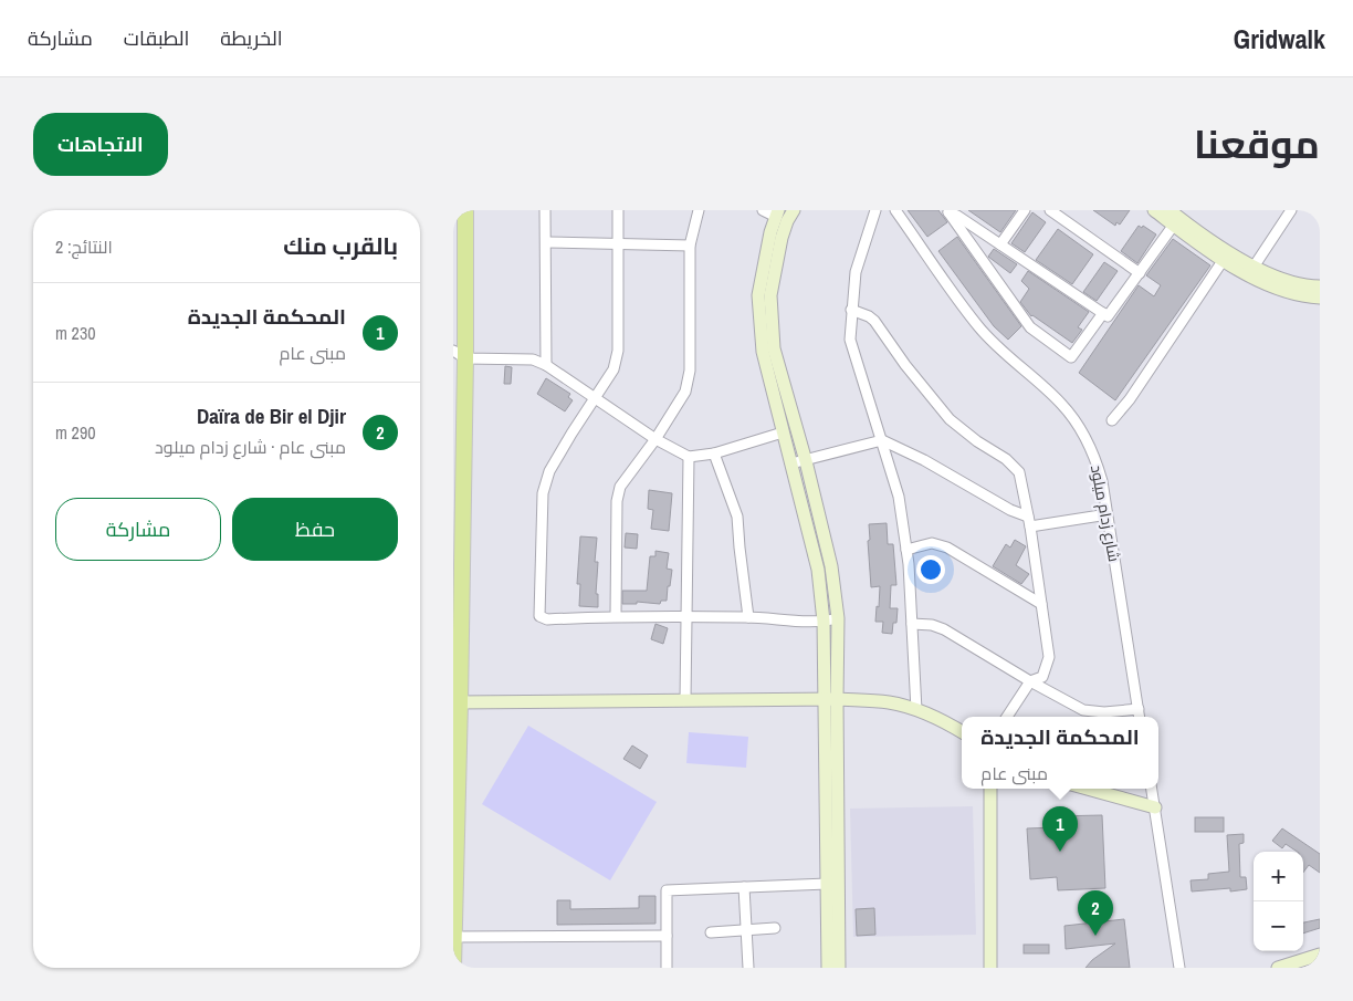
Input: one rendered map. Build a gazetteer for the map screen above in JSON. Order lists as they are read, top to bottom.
{
  "streets": {
    "street": ["شارع زدام ميلود"]
  },
  "page": {
    "header": "Gridwalk",
    "nav": ["الخريطة", "الطبقات", "مشاركة"],
    "title": "موقعنا",
    "buttons": [
      "الاتجاهات",
      ["حفظ", "مشاركة"]
    ],
    "heading": ["بالقرب منك", "النتائج: 2"],
    "list": [
      {
        "mark": "1",
        "name": "المحكمة الجديدة",
        "note": "مبنى عام",
        "value": "230 m"
      },
      {
        "mark": "2",
        "name": "Daïra de Bir el Djir",
        "note": "مبنى عام · شارع زدام ميلود",
        "value": "290 m"
      }
    ],
    "popup": ["المحكمة الجديدة", "مبنى عام"],
    "pins": ["1", "2"],
    "map_buttons": ["+", "−"]
  }
}
